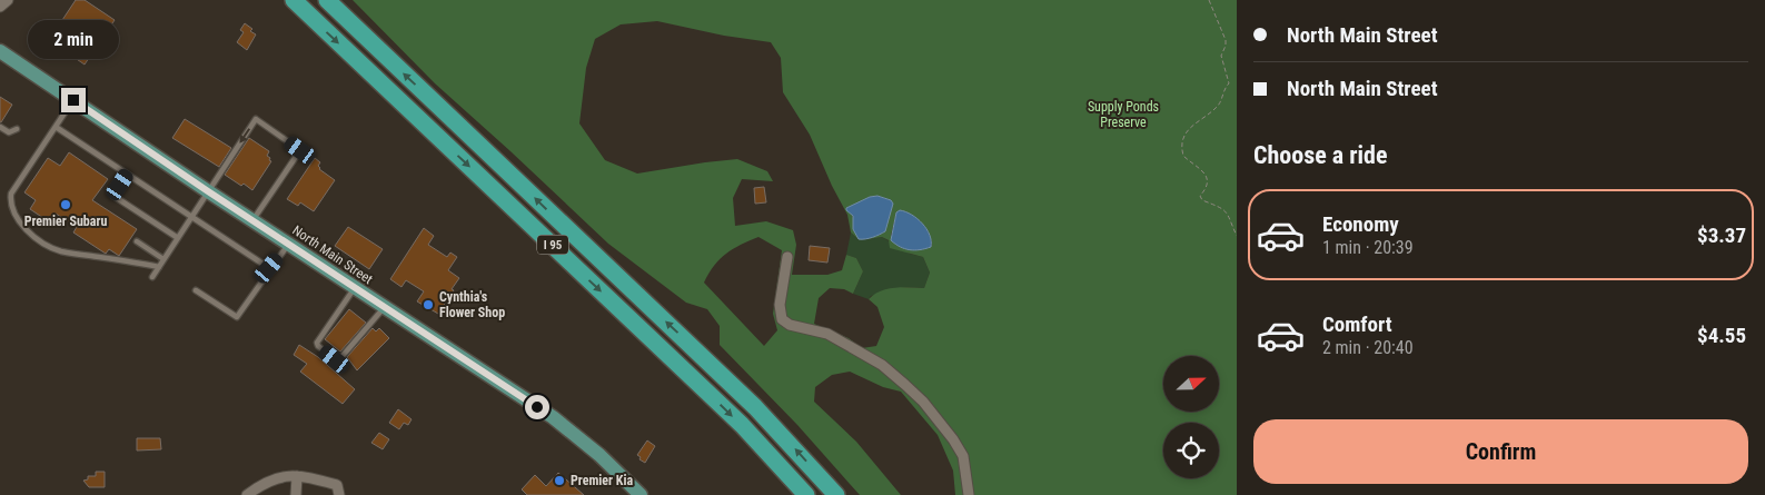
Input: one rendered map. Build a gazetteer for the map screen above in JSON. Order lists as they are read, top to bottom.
{
  "streets": {
    "highway": ["I 95"],
    "main road": ["North Main Street"]
  },
  "parks": ["Supply Ponds Preserve"],
  "places": ["Premier Subaru", "Cynthia's Flower Shop", "Premier Kia"],
  "north": "right",
  "page": {
    "banner": ["North Main Street", "North Main Street"],
    "bubble": "2 min",
    "heading": "Choose a ride",
    "list": [
      {
        "name": "Economy",
        "note": "1 min · 20:39",
        "value": "$3.37"
      },
      {
        "name": "Comfort",
        "note": "2 min · 20:40",
        "value": "$4.55"
      }
    ],
    "buttons": "Confirm"
  }
}
